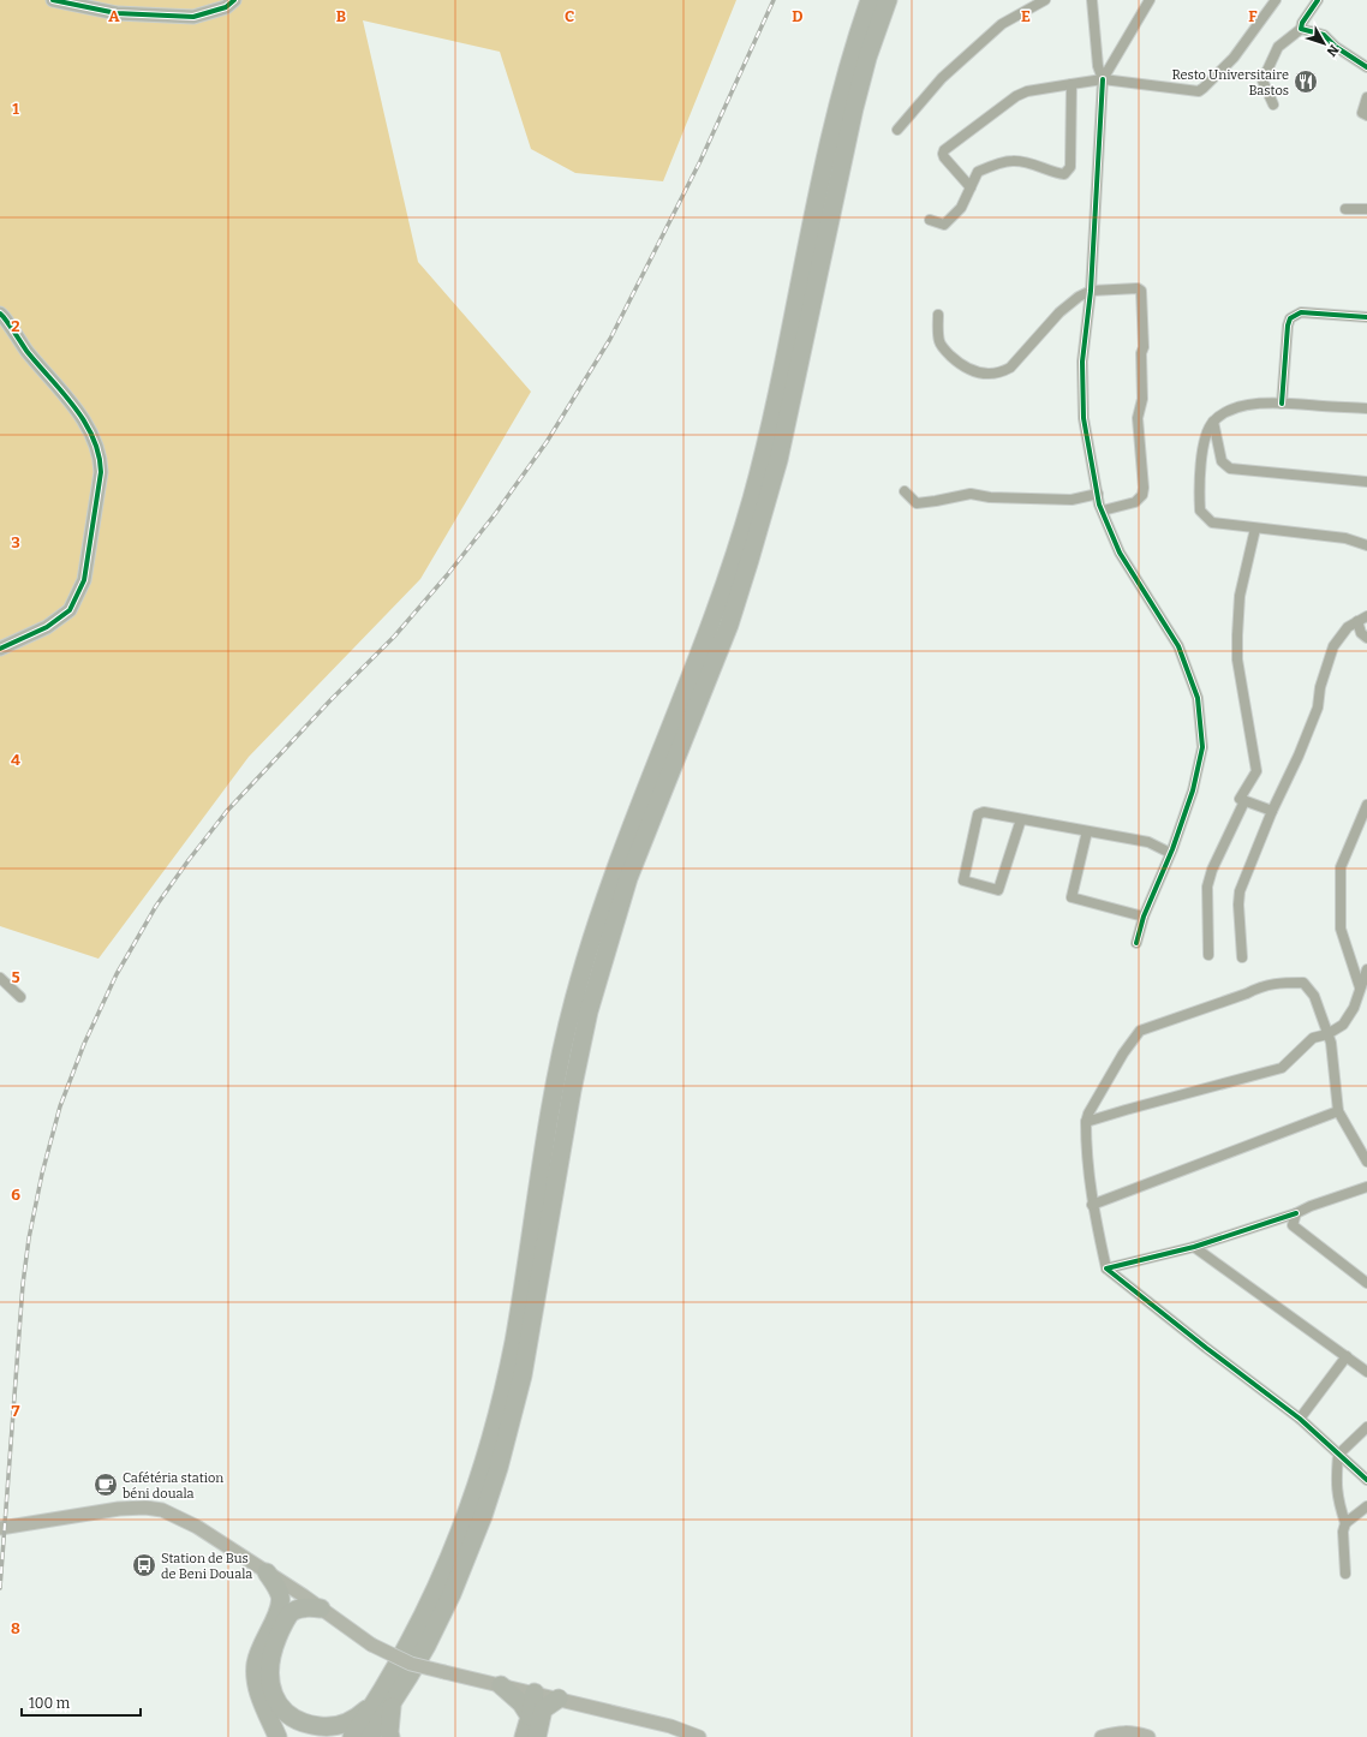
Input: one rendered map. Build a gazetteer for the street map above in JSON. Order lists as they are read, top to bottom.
{
  "places": {
    "restaurant": ["Resto Universitaire Bastos"],
    "cafe": ["Cafétéria station béni douala"],
    "bus stop": ["Station de Bus de Beni Douala"]
  },
  "scale_bar": "100 m",
  "north": "bottom right",
  "grid": {
    "columns": [
      "A",
      "B",
      "C",
      "D",
      "E",
      "F"
    ],
    "rows": [
      "1",
      "2",
      "3",
      "4",
      "5",
      "6",
      "7",
      "8"
    ]
  }
}
